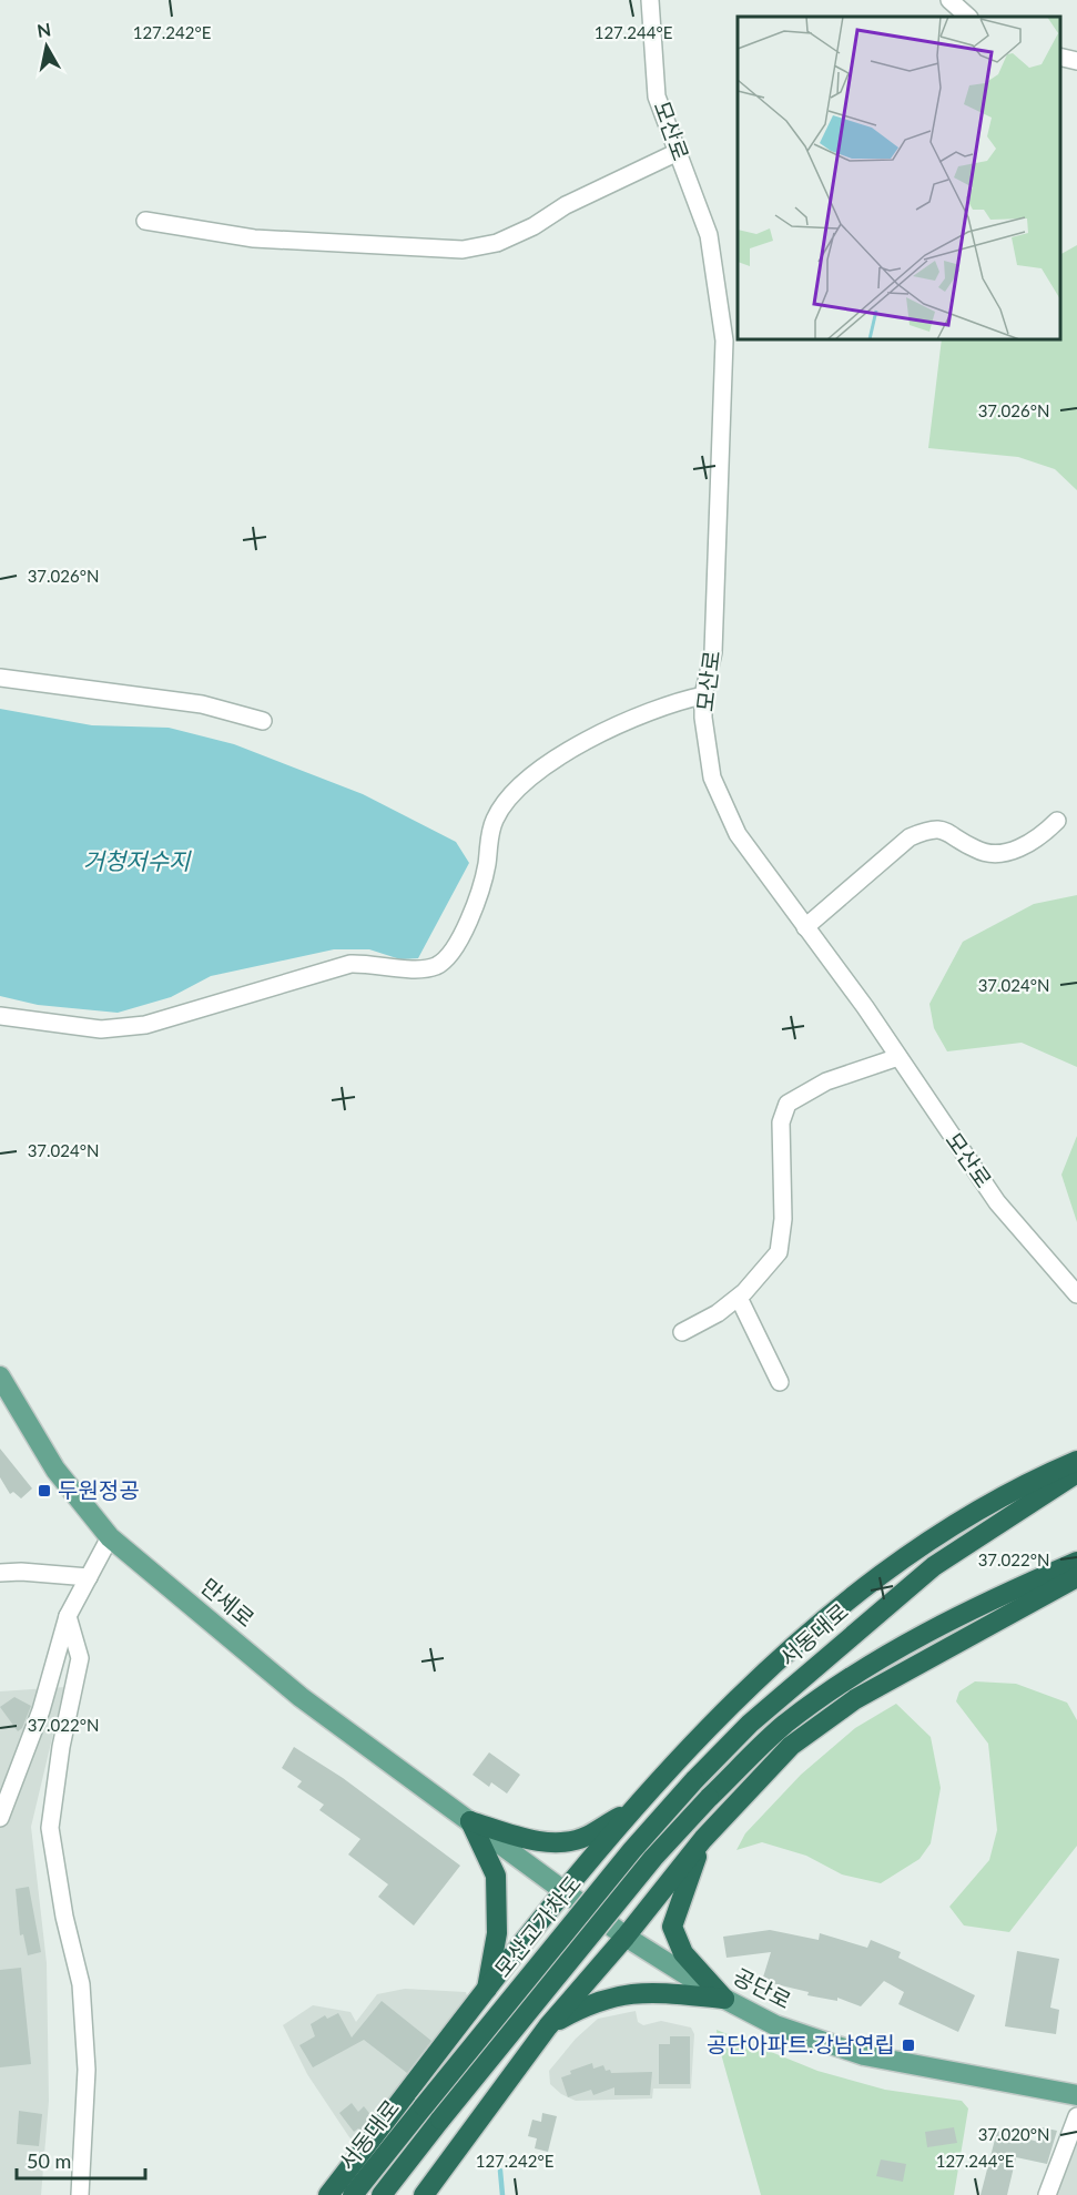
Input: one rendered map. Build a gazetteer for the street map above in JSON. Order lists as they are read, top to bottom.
{
  "streets": {
    "highway": ["서동대로", "모산고가차도"],
    "main road": ["만세로", "공단로"],
    "street": ["모산로"]
  },
  "crossings": [
    ["만세로", "공단로"],
    ["서동대로", "모산고가차도"]
  ],
  "water": ["거청저수지"],
  "places": {
    "transit": ["두원정공", "공단아파트.강남연립"]
  },
  "scale_bar": "50 m",
  "north": "top",
  "coordinates": [
    "127.242°E",
    "127.244°E",
    "37.026°N",
    "37.024°N",
    "37.022°N",
    "37.020°N"
  ]
}
